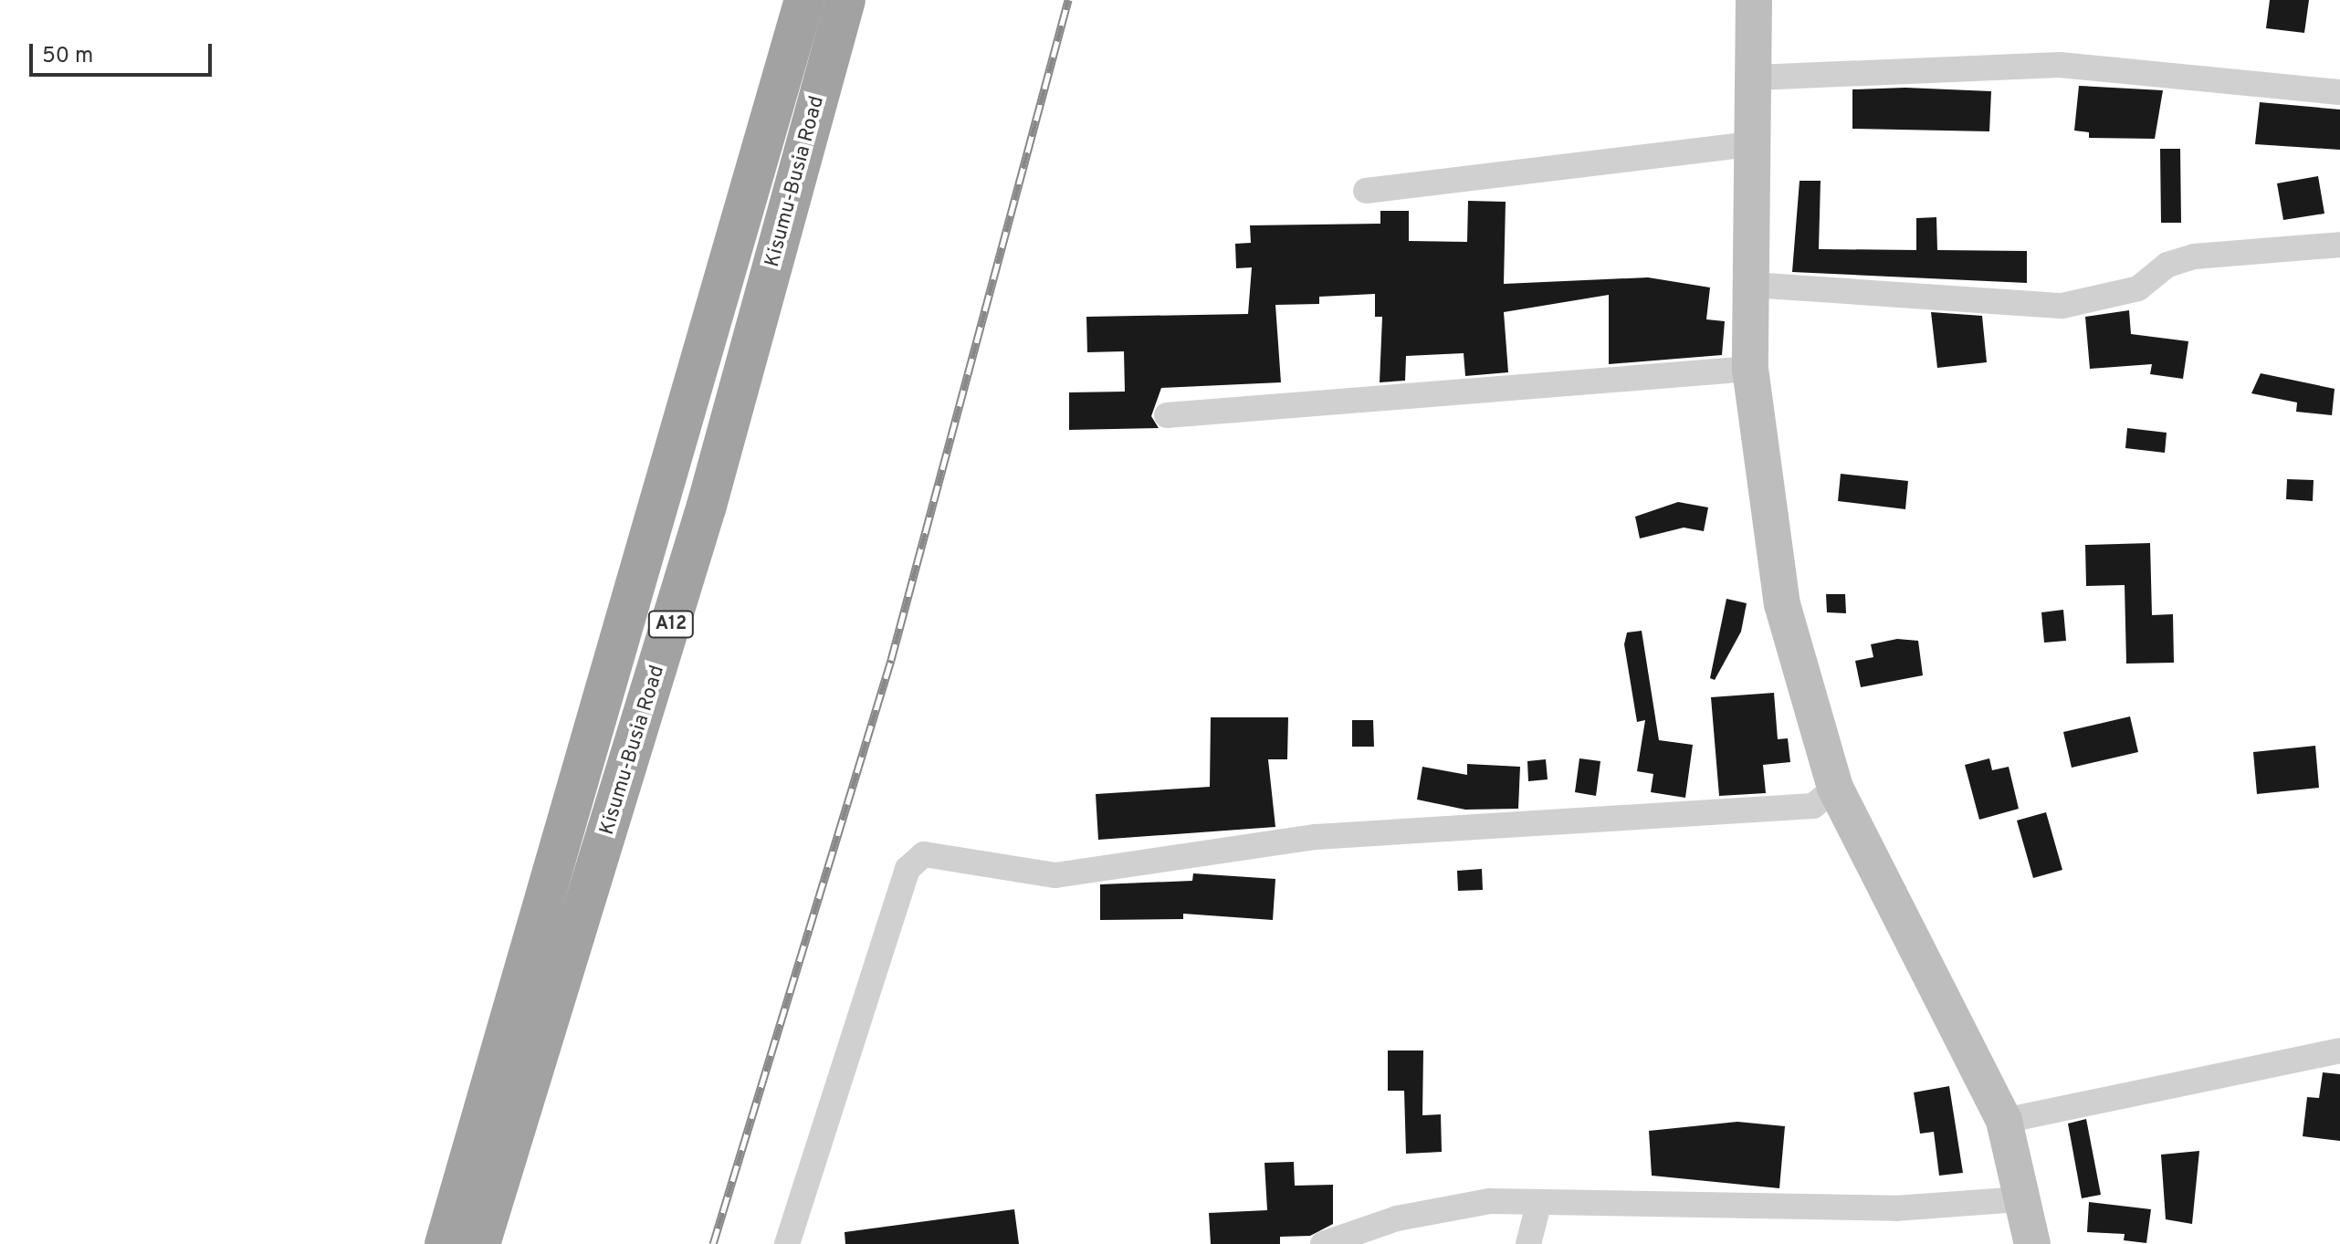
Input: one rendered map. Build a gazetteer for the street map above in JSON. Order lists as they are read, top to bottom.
{
  "streets": {
    "highway": ["Kisumu-Busia Road", "A12"]
  },
  "scale_bar": "50 m"
}
